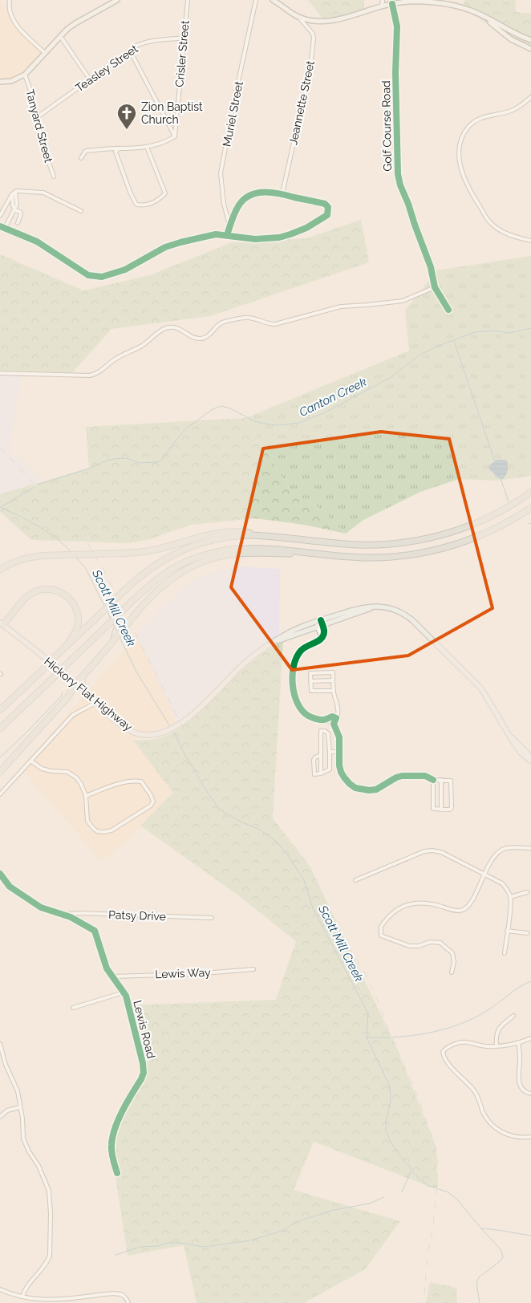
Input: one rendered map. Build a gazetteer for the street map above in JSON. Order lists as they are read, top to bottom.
{
  "streets": {
    "main road": ["Hickory Flat Highway"],
    "street": [
      "Crisler Street",
      "Teasley Street",
      "Jeannette Street",
      "Muriel Street",
      "Tanyard Street",
      "Golf Course Road",
      "Patsy Drive",
      "Lewis Way",
      "Lewis Road"
    ]
  },
  "crossings": [
    ["Crisler Street", "Teasley Street"],
    ["Teasley Street", "Tanyard Street"],
    ["Patsy Drive", "Lewis Road"],
    ["Lewis Way", "Lewis Road"]
  ],
  "water": ["Canton Creek", "Scott Mill Creek"],
  "places": {
    "church": ["Zion Baptist Church"]
  }
}
